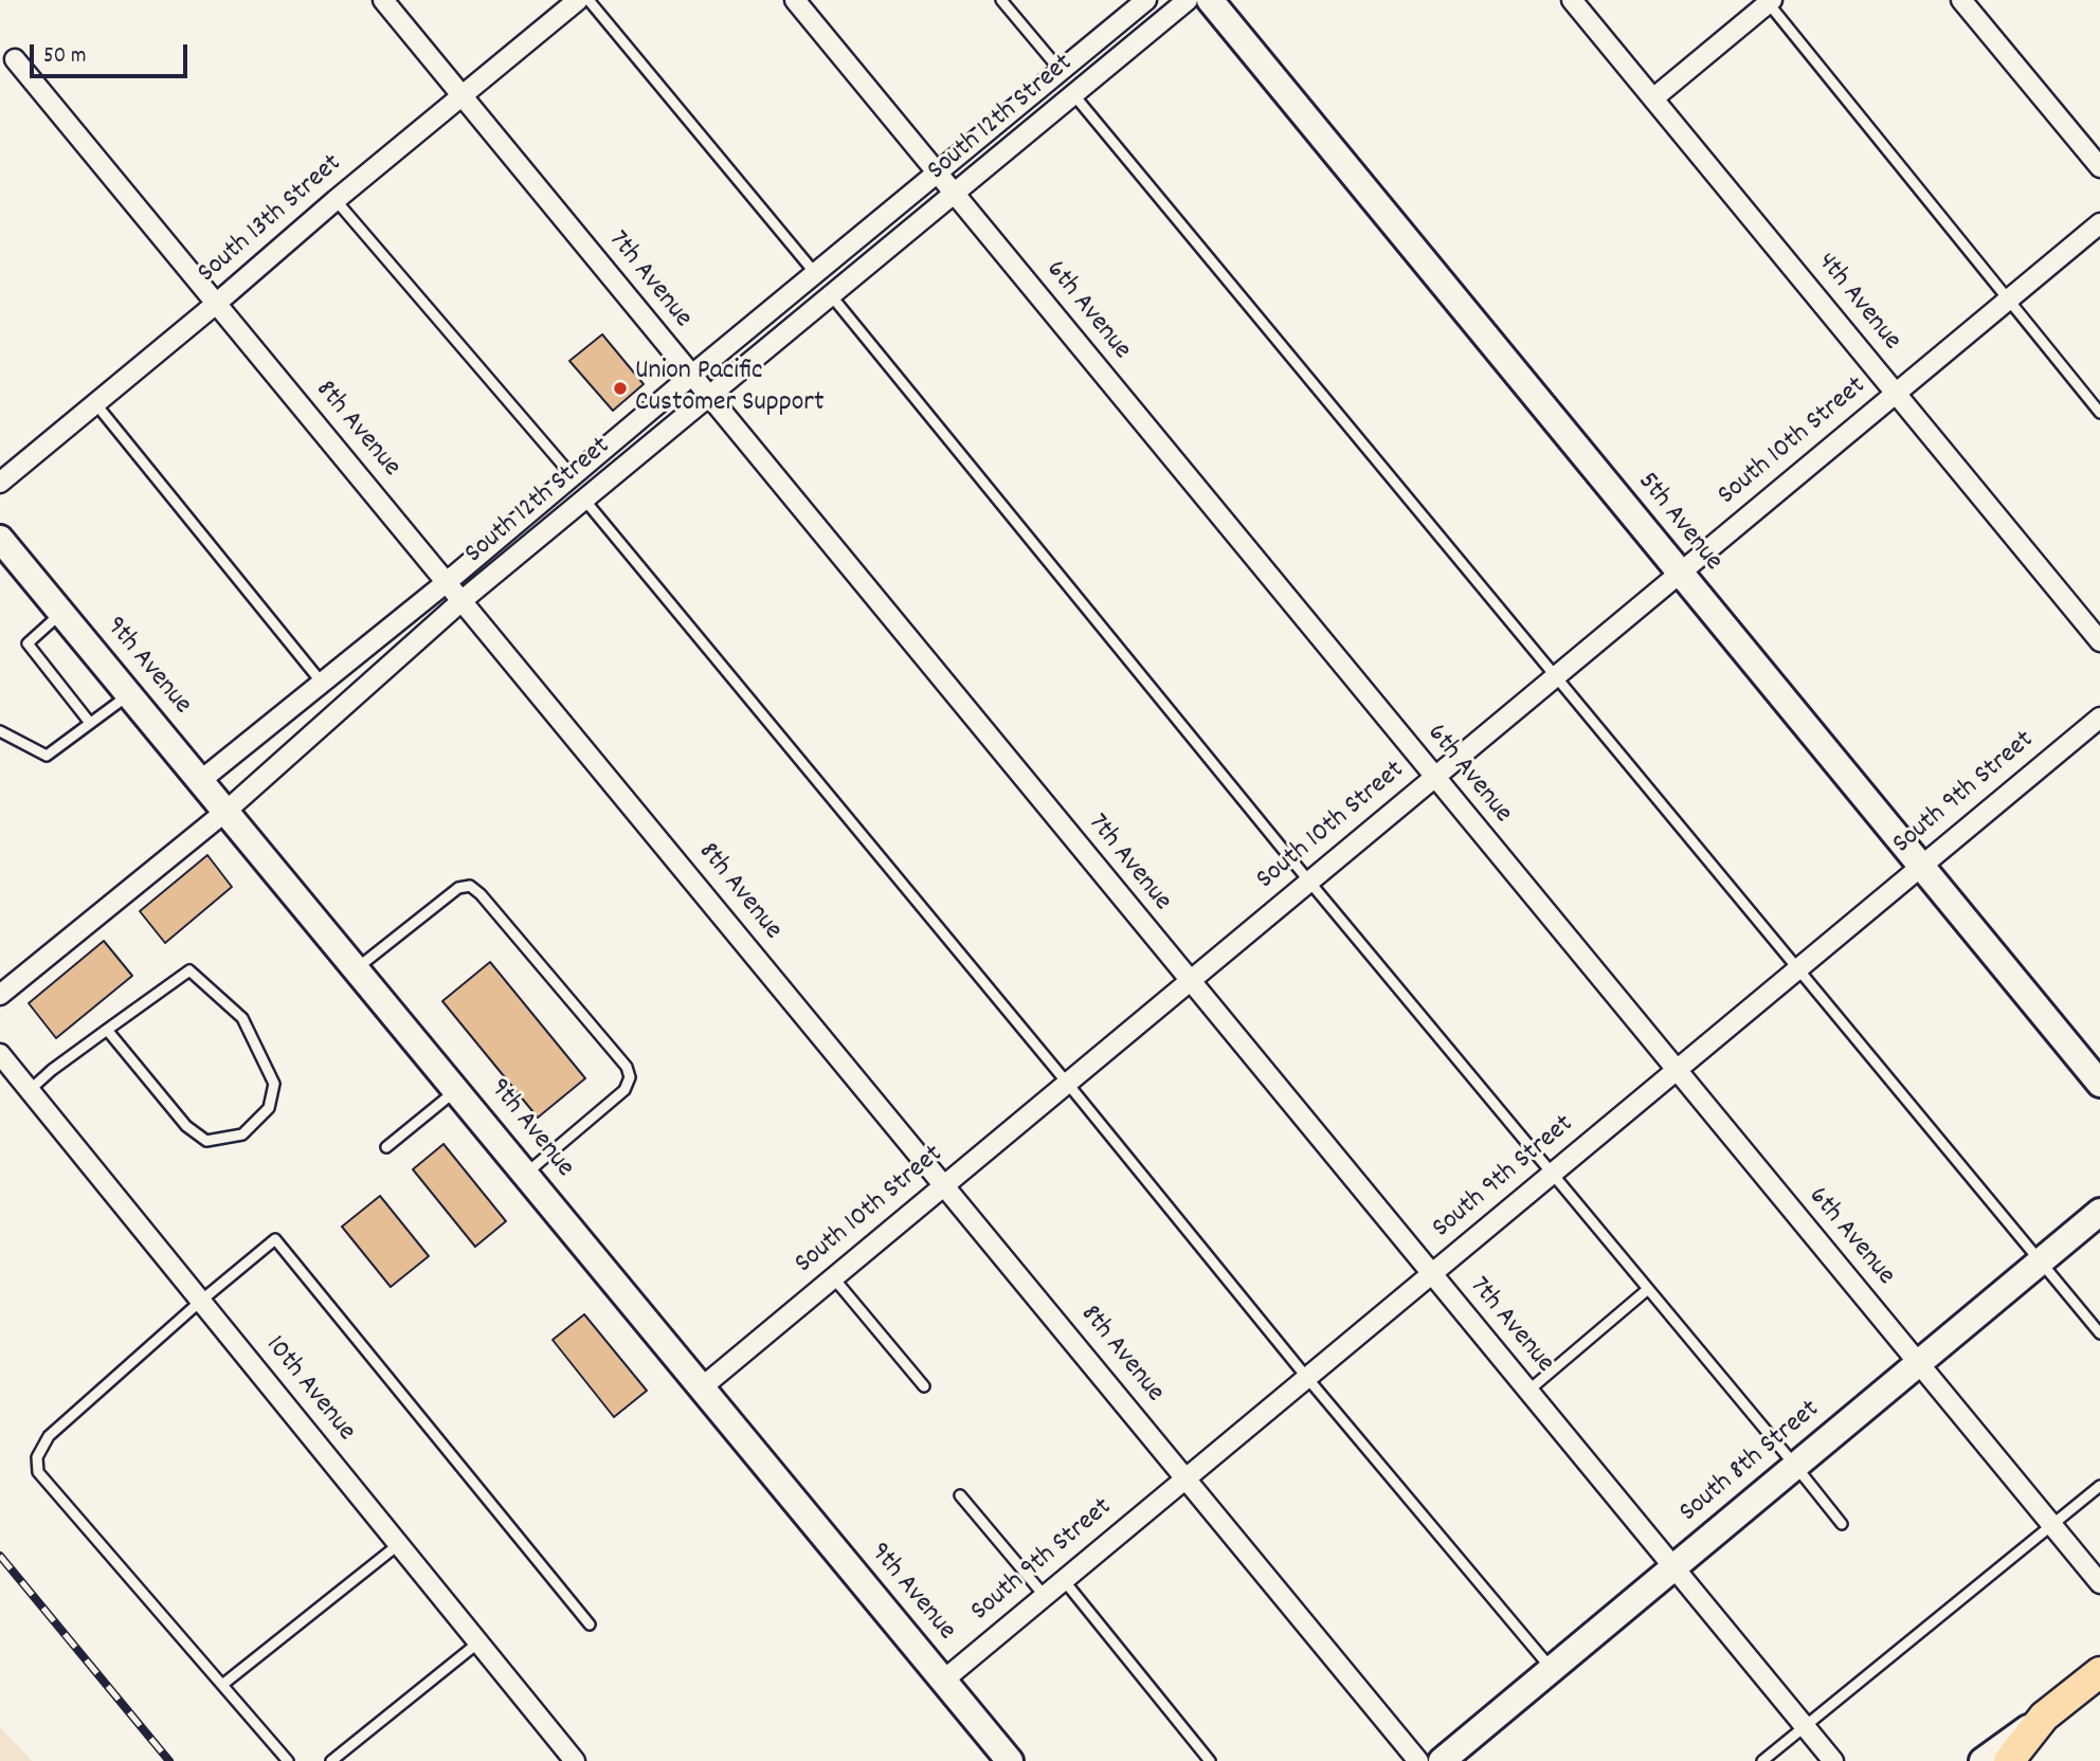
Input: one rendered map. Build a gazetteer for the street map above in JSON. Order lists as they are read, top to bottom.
{
  "streets": {
    "street": [
      "South 12th Street",
      "South 13th Street",
      "7th Avenue",
      "4th Avenue",
      "6th Avenue",
      "8th Avenue",
      "South 10th Street",
      "5th Avenue",
      "9th Avenue",
      "South 9th Street",
      "10th Avenue",
      "South 8th Street"
    ]
  },
  "crossings": [
    ["South 12th Street", "7th Avenue"],
    ["South 12th Street", "6th Avenue"],
    ["South 12th Street", "8th Avenue"],
    ["South 12th Street", "9th Avenue"],
    ["South 13th Street", "7th Avenue"],
    ["South 13th Street", "8th Avenue"],
    ["7th Avenue", "South 10th Street"],
    ["7th Avenue", "South 9th Street"],
    ["7th Avenue", "South 8th Street"],
    ["4th Avenue", "South 10th Street"],
    ["6th Avenue", "South 10th Street"],
    ["6th Avenue", "South 9th Street"],
    ["6th Avenue", "South 8th Street"],
    ["8th Avenue", "South 10th Street"],
    ["8th Avenue", "South 9th Street"],
    ["South 10th Street", "5th Avenue"],
    ["South 10th Street", "9th Avenue"],
    ["5th Avenue", "South 9th Street"],
    ["9th Avenue", "South 9th Street"]
  ],
  "places": ["Union Pacific Customer Support"],
  "scale_bar": "50 m"
}
